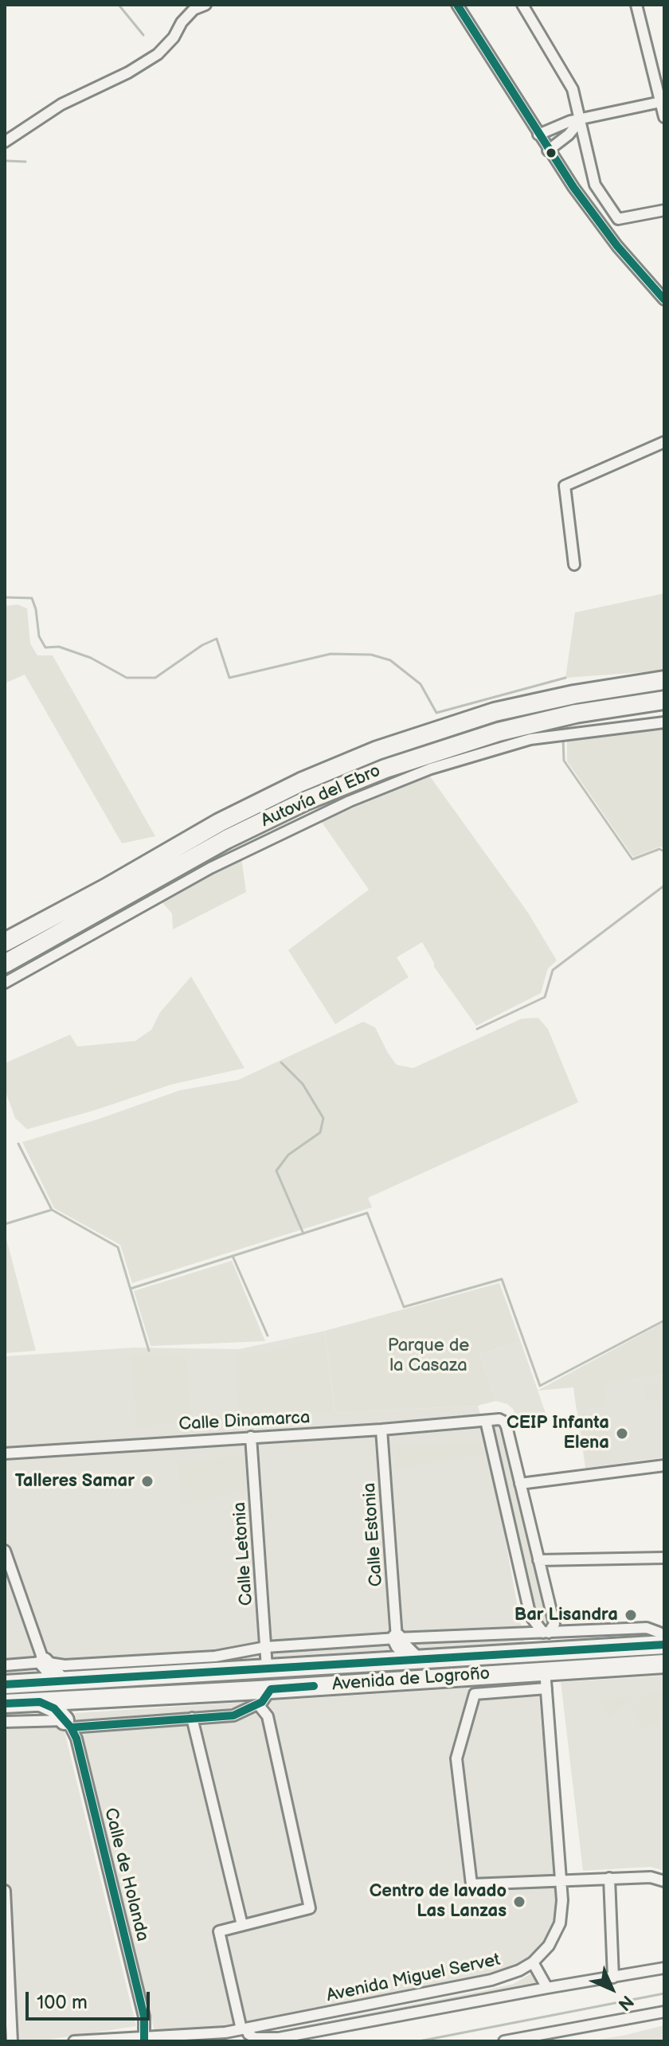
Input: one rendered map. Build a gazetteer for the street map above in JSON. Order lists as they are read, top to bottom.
{
  "streets": {
    "highway": ["Autovía del Ebro", "Avenida de Logroño"],
    "street": [
      "Calle Dinamarca",
      "Calle Estonia",
      "Calle Letonia",
      "Calle de Holanda",
      "Avenida Miguel Servet"
    ]
  },
  "crossings": [
    ["Calle Dinamarca", "Calle Estonia"],
    ["Calle Dinamarca", "Calle Letonia"],
    ["Calle Letonia", "Avenida de Logroño"],
    ["Avenida de Logroño", "Avenida Miguel Servet"],
    ["Calle de Holanda", "Avenida Miguel Servet"]
  ],
  "parks": ["Parque de la Casaza"],
  "places": [
    "CEIP Infanta Elena",
    "Talleres Samar",
    "Bar Lisandra",
    "Centro de lavado Las Lanzas"
  ],
  "scale_bar": "100 m",
  "north": "bottom right"
}
